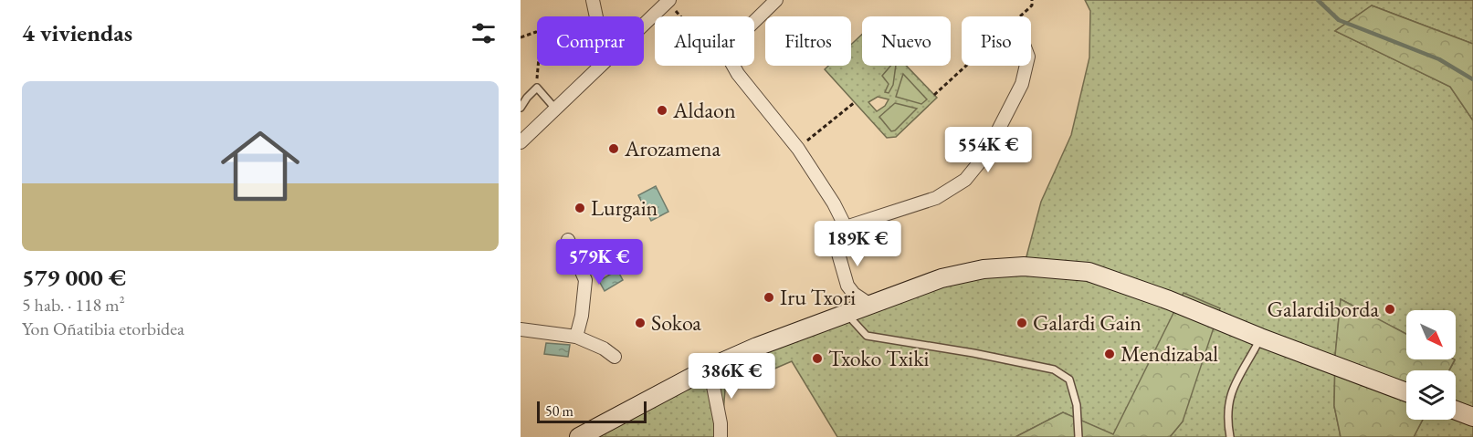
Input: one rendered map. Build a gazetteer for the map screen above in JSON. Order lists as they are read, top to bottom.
{
  "places": [
    "Aldaon",
    "Arozamena",
    "Lurgain",
    "Iru Txori",
    "Galardiborda",
    "Sokoa",
    "Galardi Gain",
    "Mendizabal",
    "Txoko Txiki"
  ],
  "scale_bar": "50 m",
  "north": "bottom right",
  "page": {
    "heading": "4 viviendas",
    "chip": [
      "Comprar",
      "Alquilar",
      "Filtros",
      "Nuevo",
      "Piso"
    ],
    "list": [
      {
        "name": "579 000 €",
        "note": "5 hab. · 118 m² · Yon Oñatibia etorbidea"
      }
    ],
    "price": [
      "554K €",
      "189K €",
      "579K €",
      "386K €"
    ],
    "scale": "50 m"
  }
}
